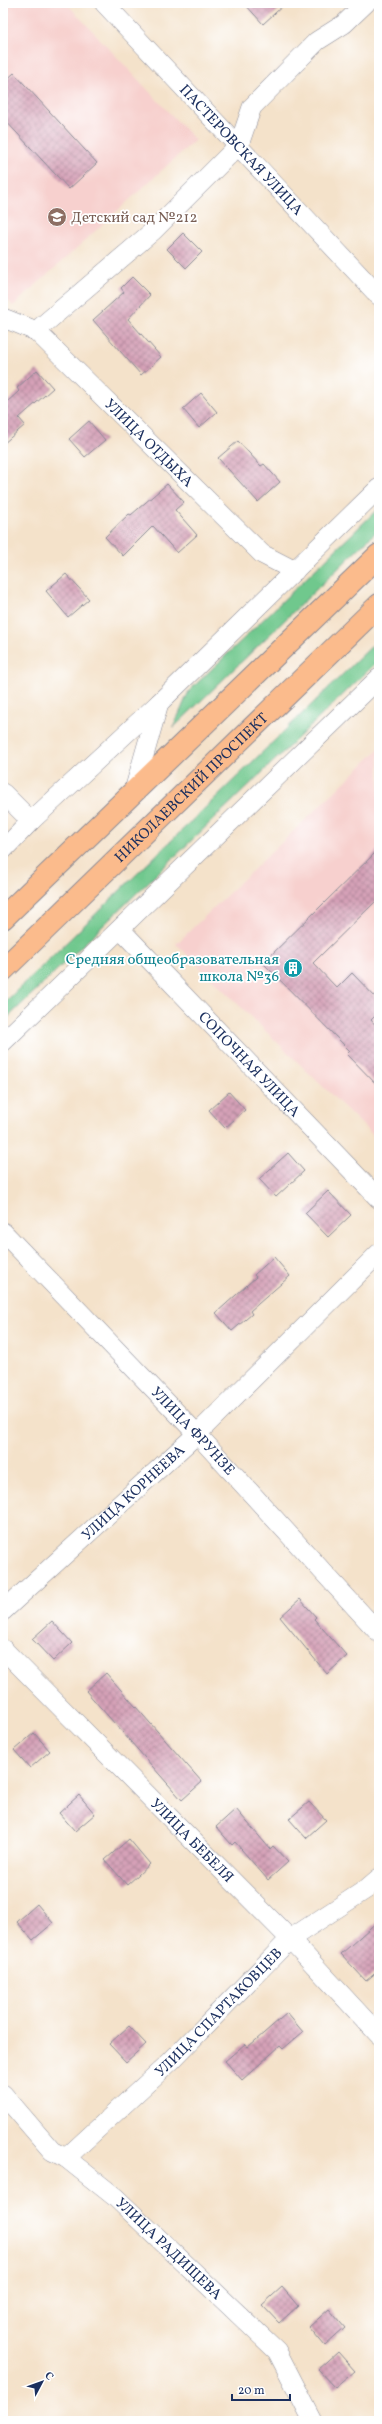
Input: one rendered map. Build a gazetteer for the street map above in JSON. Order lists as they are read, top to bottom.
{
  "streets": {
    "main road": ["НИКОЛАЕВСКИЙ ПРОСПЕКТ"],
    "street": [
      "ПАСТЕРОВСКАЯ УЛИЦА",
      "УЛИЦА ОТДЫХА",
      "СОПОЧНАЯ УЛИЦА",
      "УЛИЦА ФРУНЗЕ",
      "УЛИЦА КОРНЕЕВА",
      "УЛИЦА БЕБЕЛЯ",
      "УЛИЦА СПАРТАКОВЦЕВ",
      "УЛИЦА РАДИЩЕВА"
    ]
  },
  "crossings": [
    ["УЛИЦА ФРУНЗЕ", "УЛИЦА КОРНЕЕВА"],
    ["УЛИЦА БЕБЕЛЯ", "УЛИЦА СПАРТАКОВЦЕВ"],
    ["УЛИЦА СПАРТАКОВЦЕВ", "УЛИЦА РАДИЩЕВА"]
  ],
  "places": {
    "school or university": ["Детский сад №212"],
    "building": ["Средняя общеобразовательная школа №36"]
  },
  "scale_bar": "20 m",
  "north": "top right"
}
